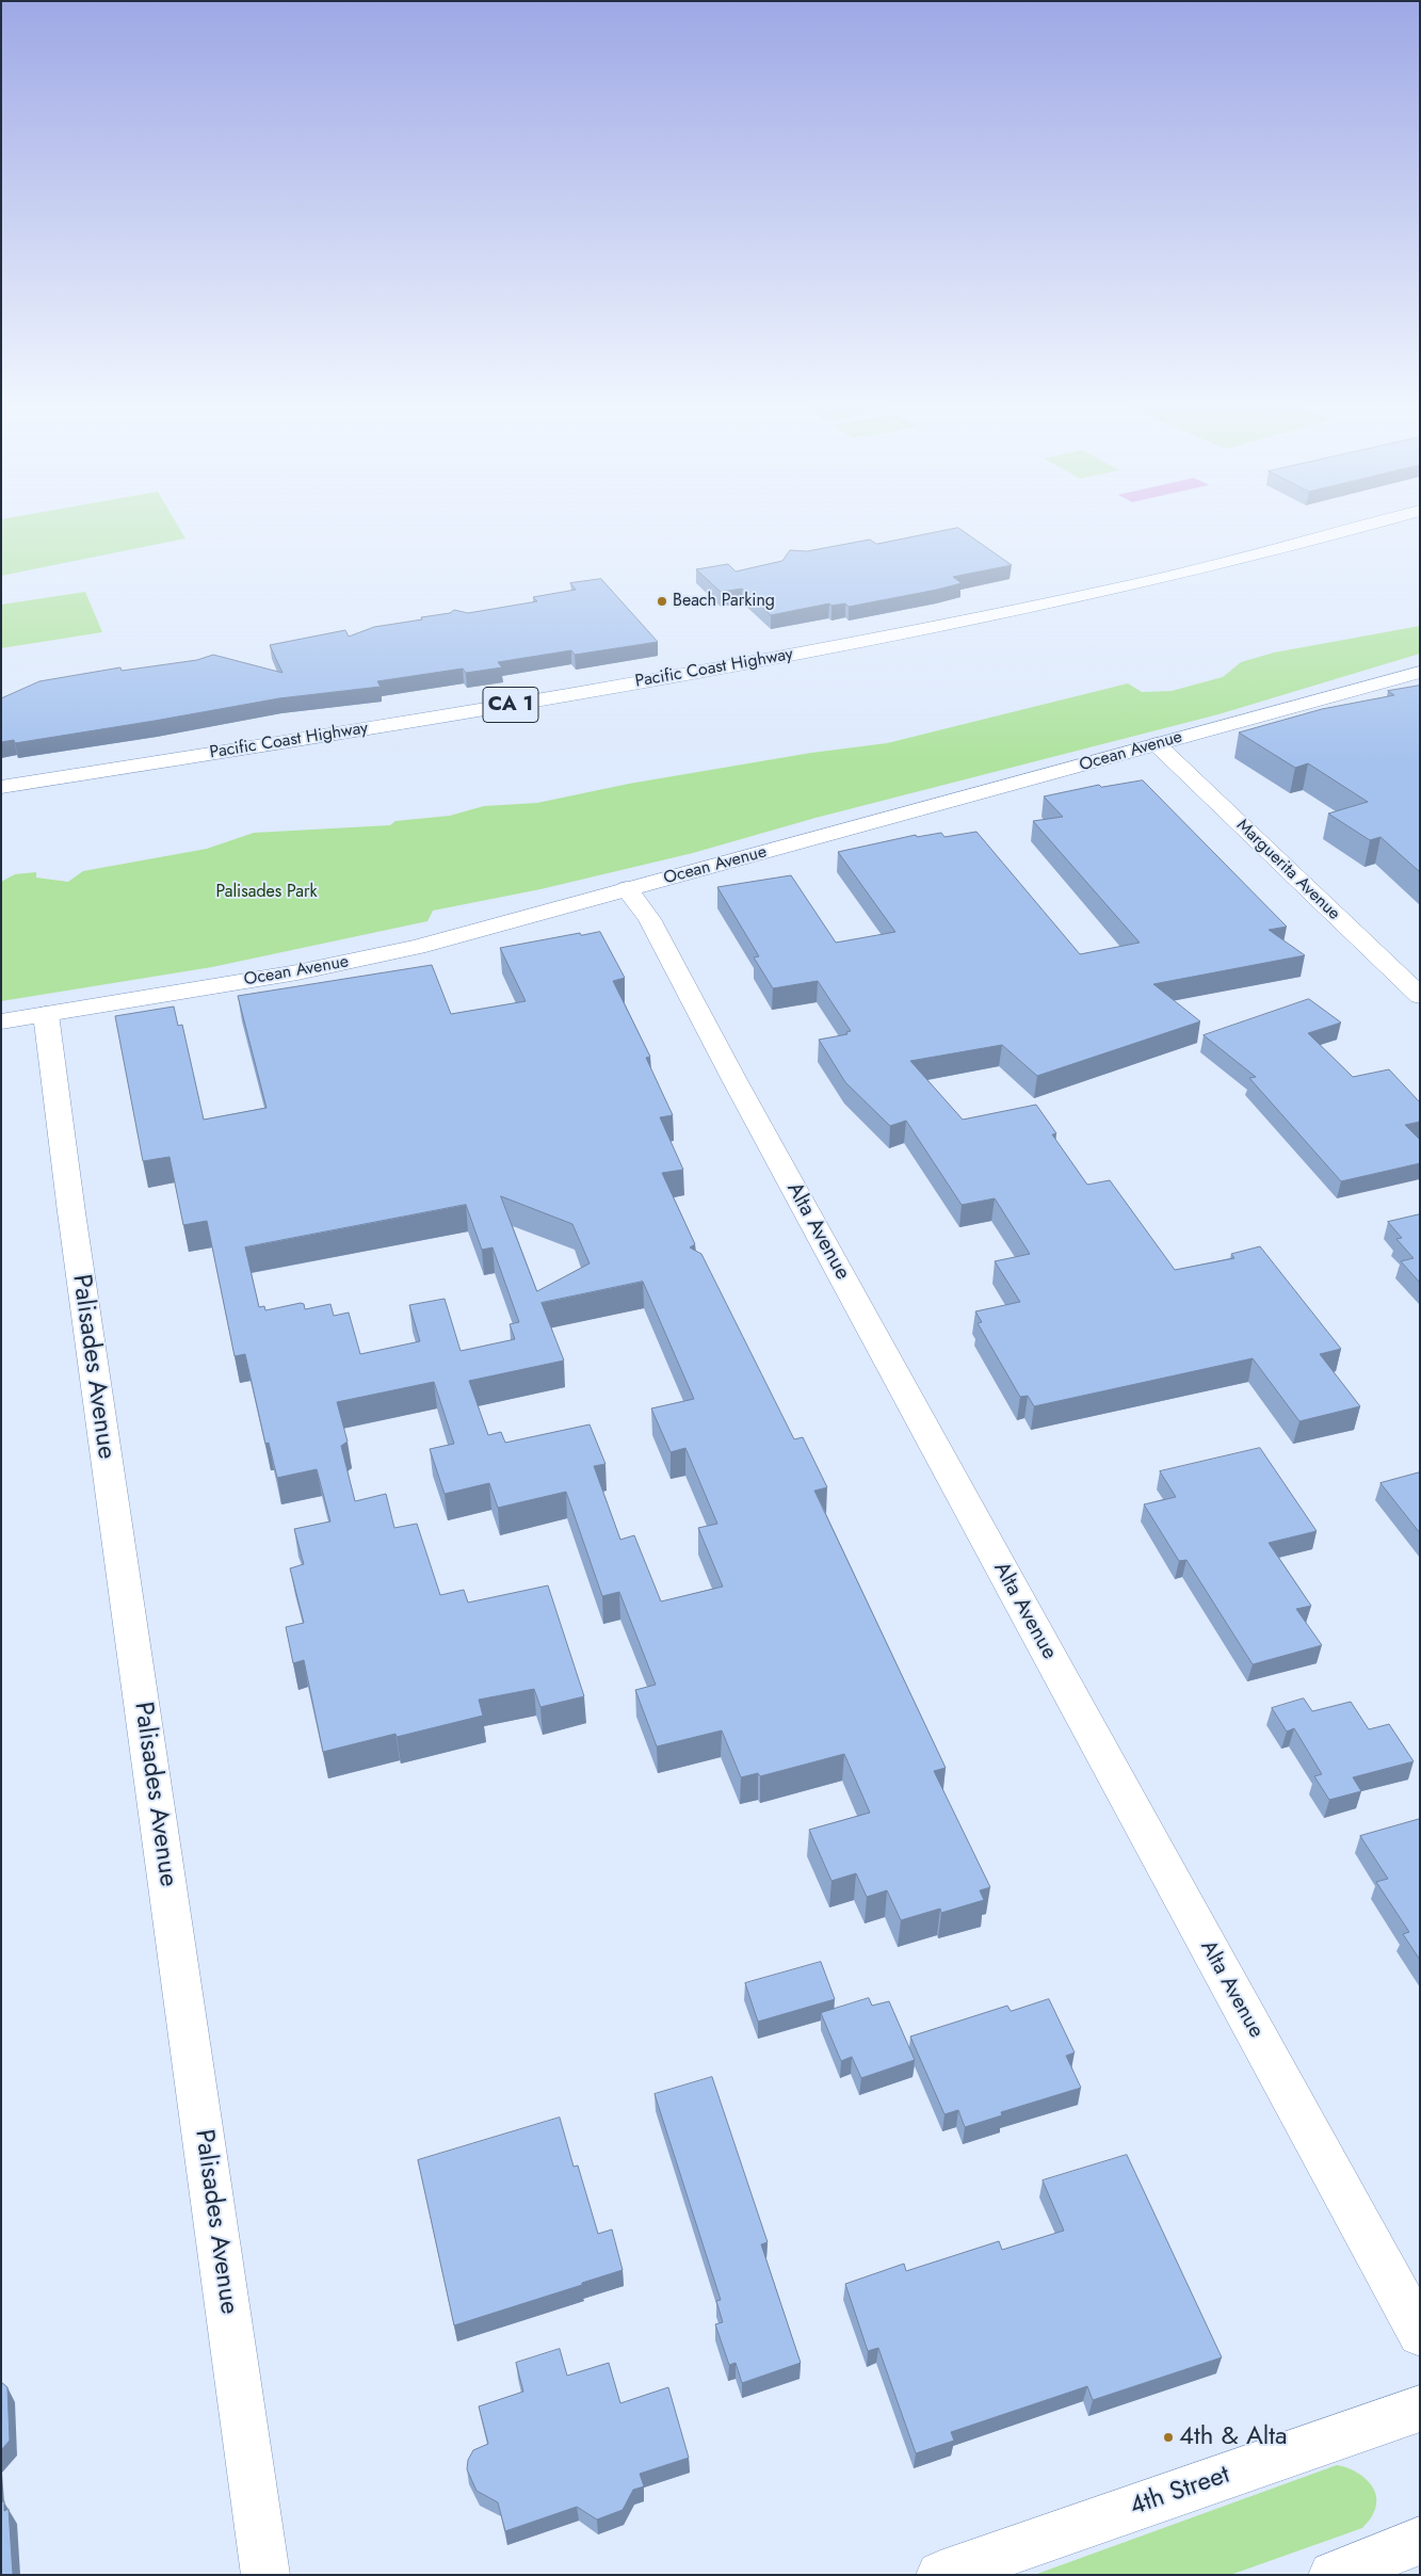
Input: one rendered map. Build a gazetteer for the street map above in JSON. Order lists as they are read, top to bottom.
{
  "streets": {
    "main road": [
      "Pacific Coast Highway",
      "CA 1",
      "Ocean Avenue",
      "Marguerita Avenue",
      "Alta Avenue",
      "Palisades Avenue",
      "4th Street"
    ]
  },
  "crossings": [
    ["Ocean Avenue", "Marguerita Avenue"],
    ["Ocean Avenue", "Alta Avenue"],
    ["Ocean Avenue", "Palisades Avenue"]
  ],
  "parks": ["Palisades Park"],
  "places": ["Beach Parking", "4th & Alta"]
}
